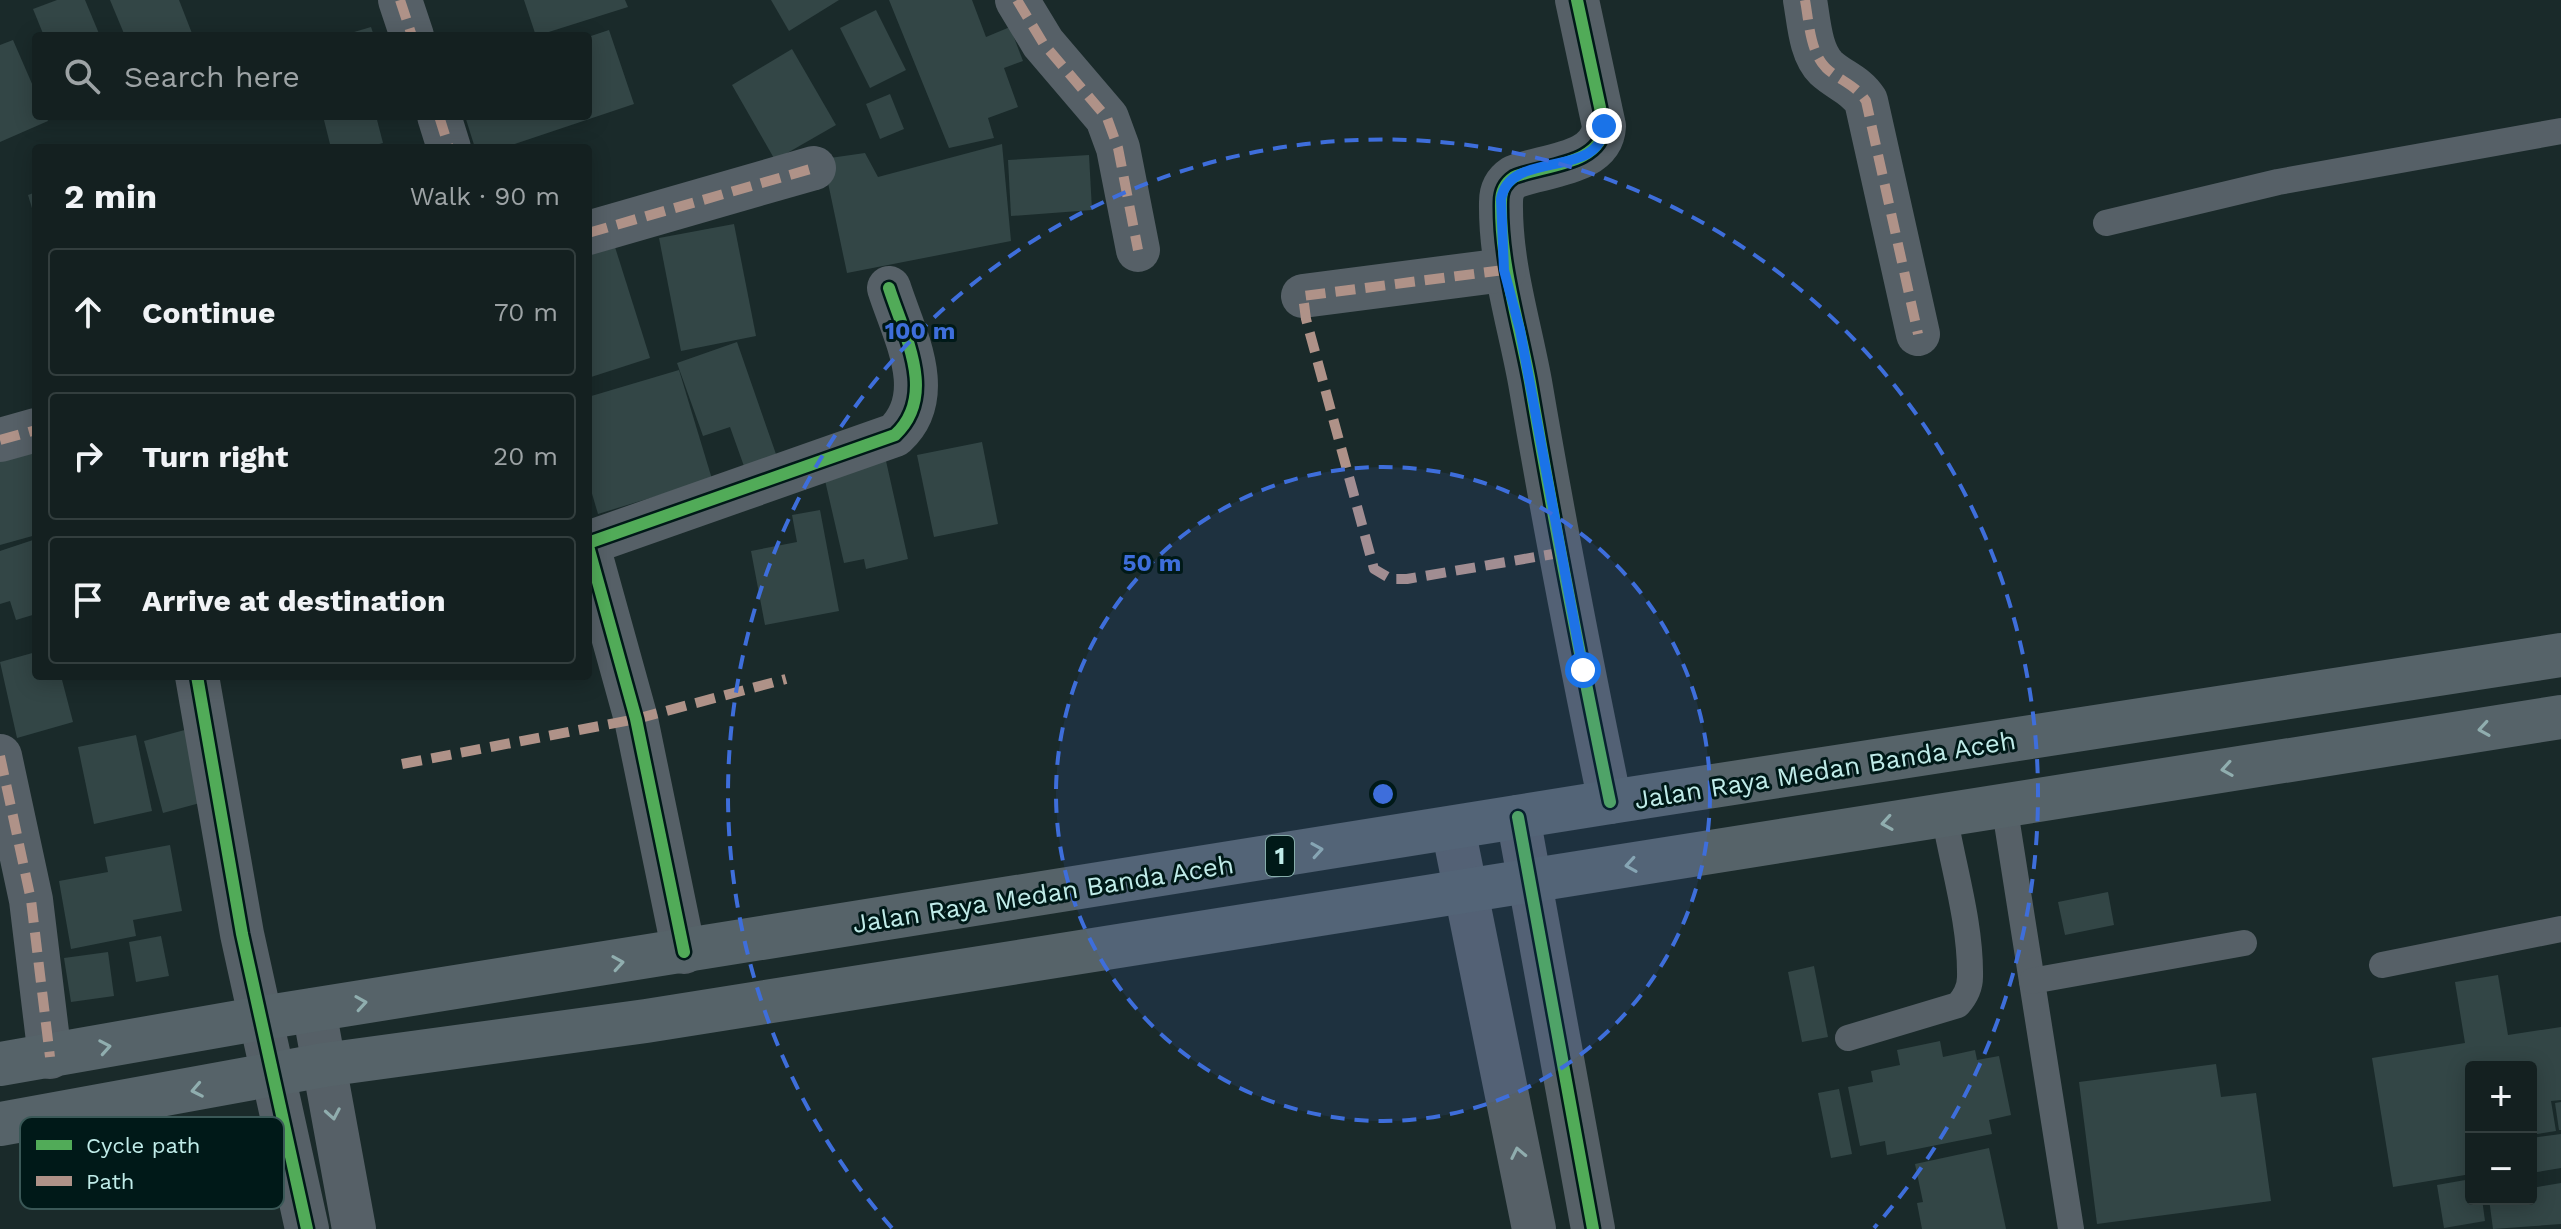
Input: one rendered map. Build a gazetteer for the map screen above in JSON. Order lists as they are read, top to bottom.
{
  "streets": {
    "highway": ["Jalan Raya Medan Banda Aceh", "1"]
  },
  "legend": ["Cycle path", "Path"],
  "page": {
    "search": "Search here",
    "heading": ["2 min", "Walk · 90 m"],
    "list": [
      ["Continue", "70 m"],
      ["Turn right", "20 m"],
      "Arrive at destination"
    ],
    "map_buttons": ["+", "−"]
  },
  "rings": ["100 m", "50 m"]
}
